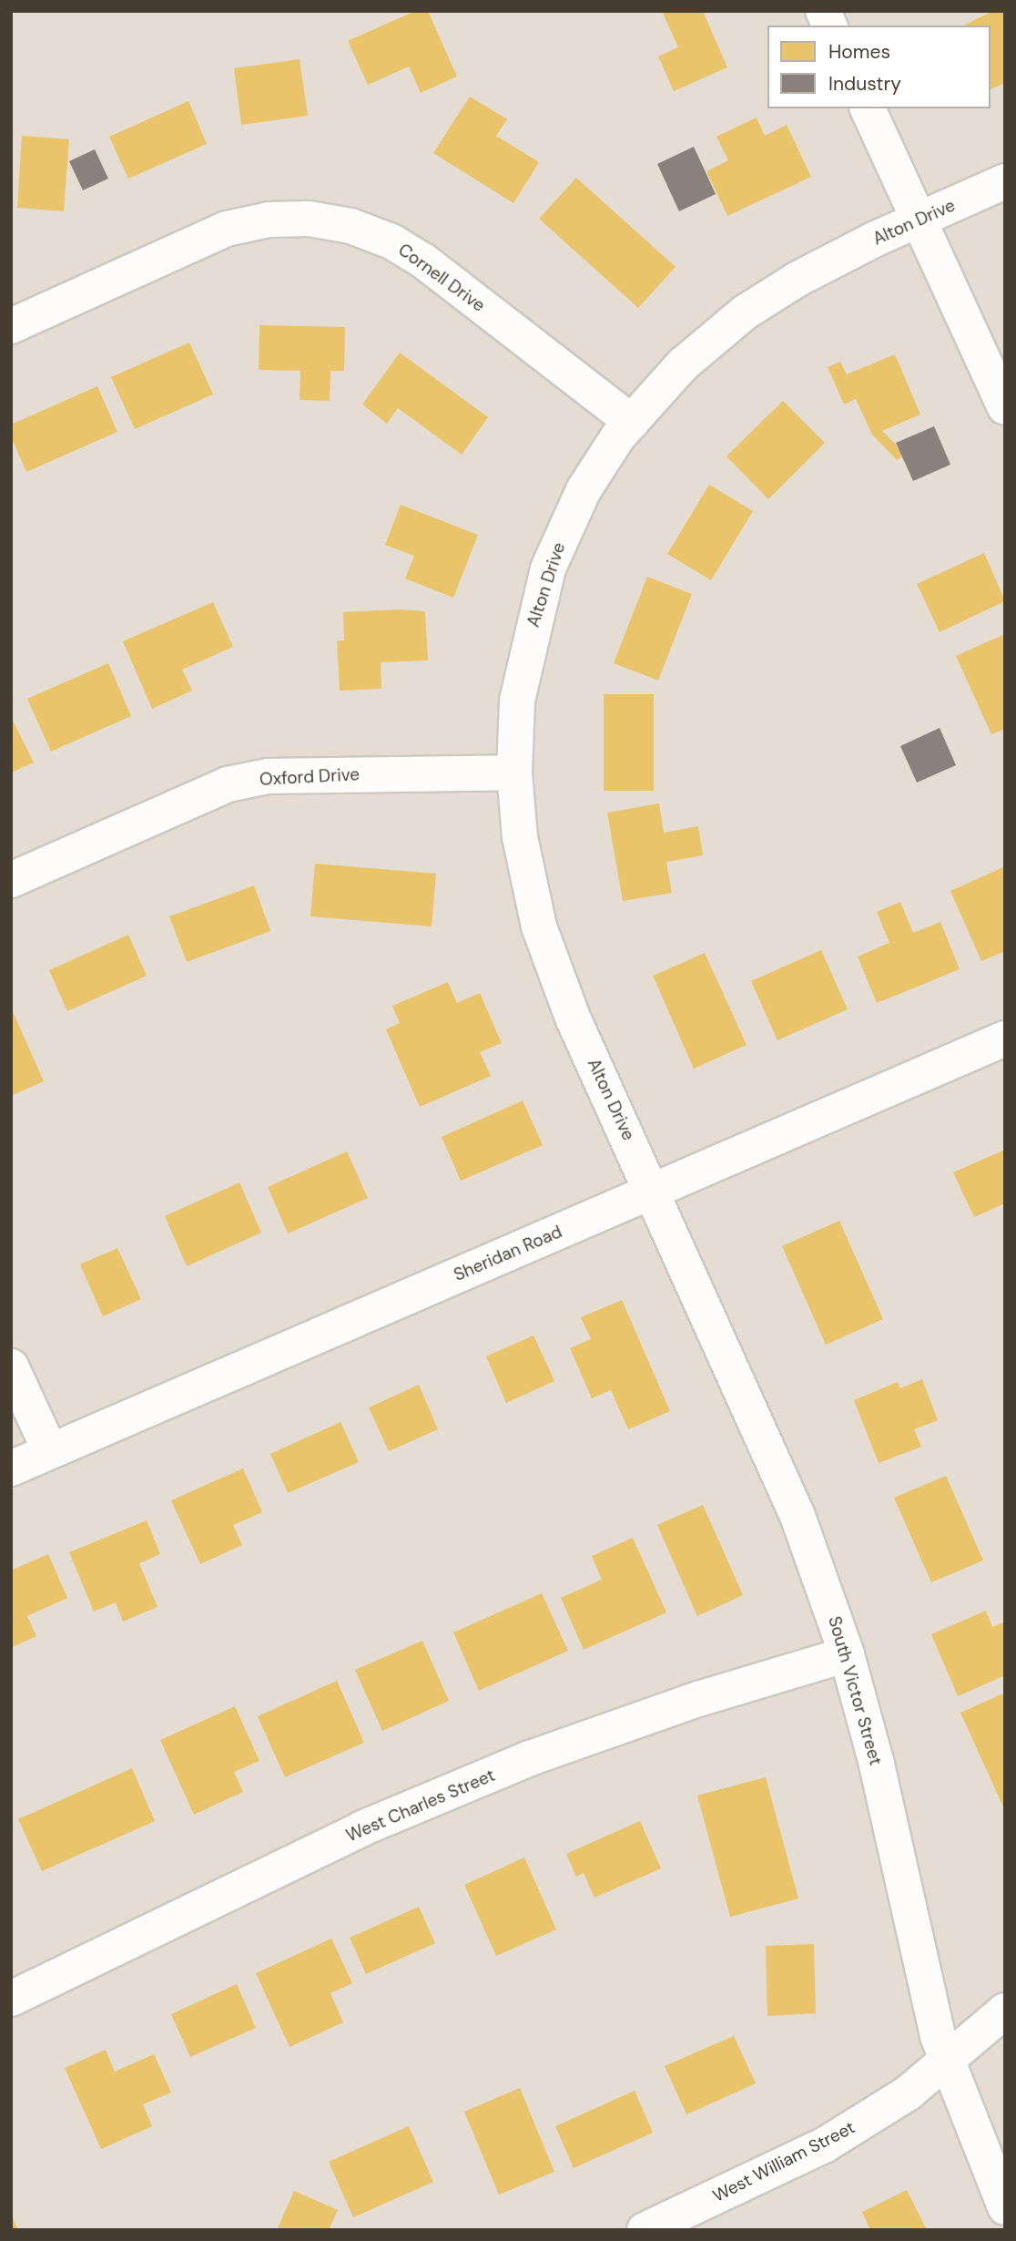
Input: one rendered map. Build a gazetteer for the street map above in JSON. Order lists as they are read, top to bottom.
{
  "streets": {
    "street": [
      "Alton Drive",
      "Cornell Drive",
      "Oxford Drive",
      "Sheridan Road",
      "South Victor Street",
      "West Charles Street",
      "West William Street"
    ]
  },
  "crossings": [
    ["Alton Drive", "Cornell Drive"],
    ["Alton Drive", "Oxford Drive"],
    ["Alton Drive", "Sheridan Road"],
    ["Alton Drive", "South Victor Street"],
    ["Sheridan Road", "South Victor Street"],
    ["South Victor Street", "West Charles Street"],
    ["South Victor Street", "West William Street"]
  ],
  "legend": ["Homes", "Industry"]
}
